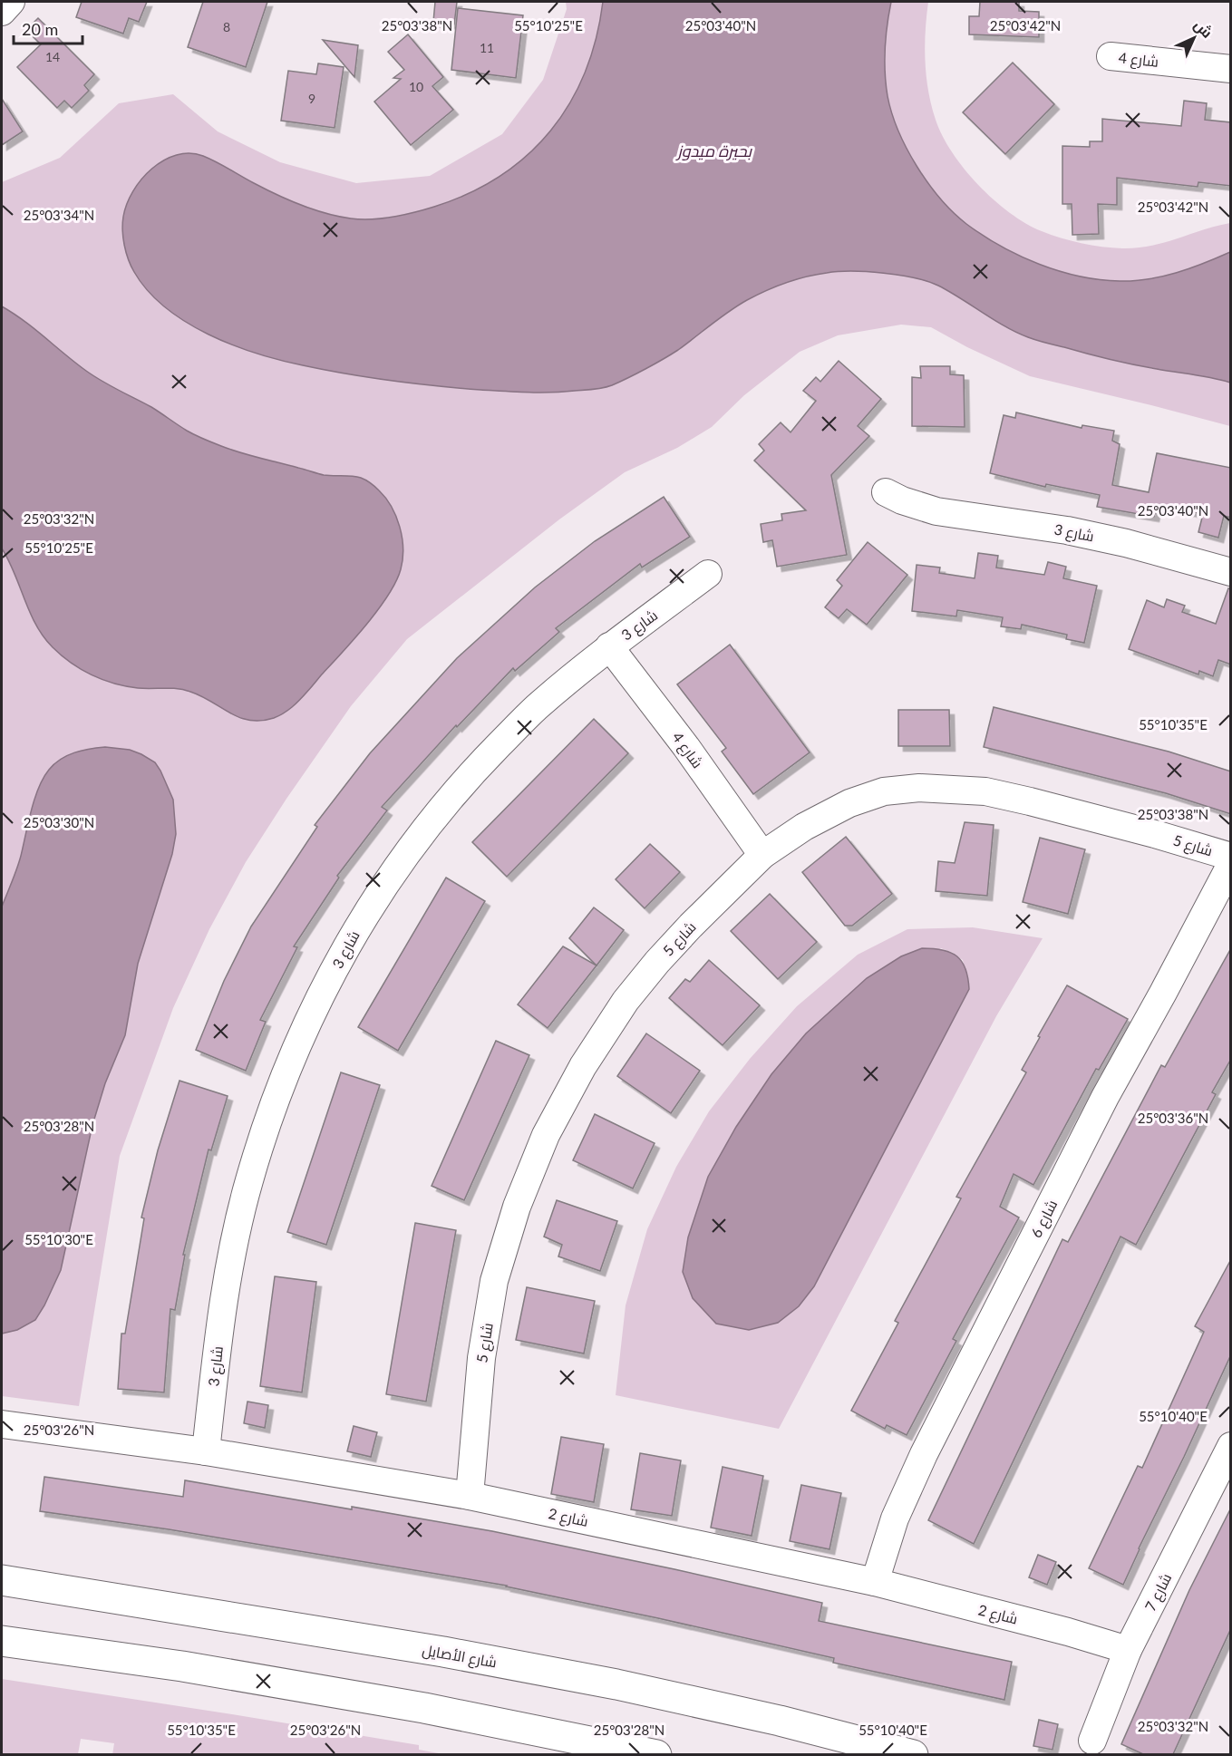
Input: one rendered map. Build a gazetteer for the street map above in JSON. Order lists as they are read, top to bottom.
{
  "streets": {
    "main road": ["شارع الأصايل"],
    "street": [
      "شارع 4",
      "شارع 3",
      "شارع 5",
      "شارع 6",
      "شارع 2",
      "شارع 7"
    ]
  },
  "crossings": [
    ["شارع 4", "شارع 3"],
    ["شارع 4", "شارع 5"],
    ["شارع 3", "شارع 2"],
    ["شارع 5", "شارع 2"],
    ["شارع 6", "شارع 2"],
    ["شارع 2", "شارع 7"]
  ],
  "water": ["بحيرة ميدوز"],
  "house_numbers": [
    "8",
    "11",
    "14",
    "10",
    "9"
  ],
  "scale_bar": "20 m",
  "north": "top right",
  "coordinates": [
    "25°03'38\"N",
    "55°10'25\"E",
    "25°03'40\"N",
    "25°03'42\"N",
    "25°03'34\"N",
    "25°03'32\"N",
    "55°10'35\"E",
    "25°03'30\"N",
    "25°03'36\"N",
    "25°03'28\"N",
    "55°10'30\"E",
    "55°10'40\"E",
    "25°03'26\"N"
  ]
}
